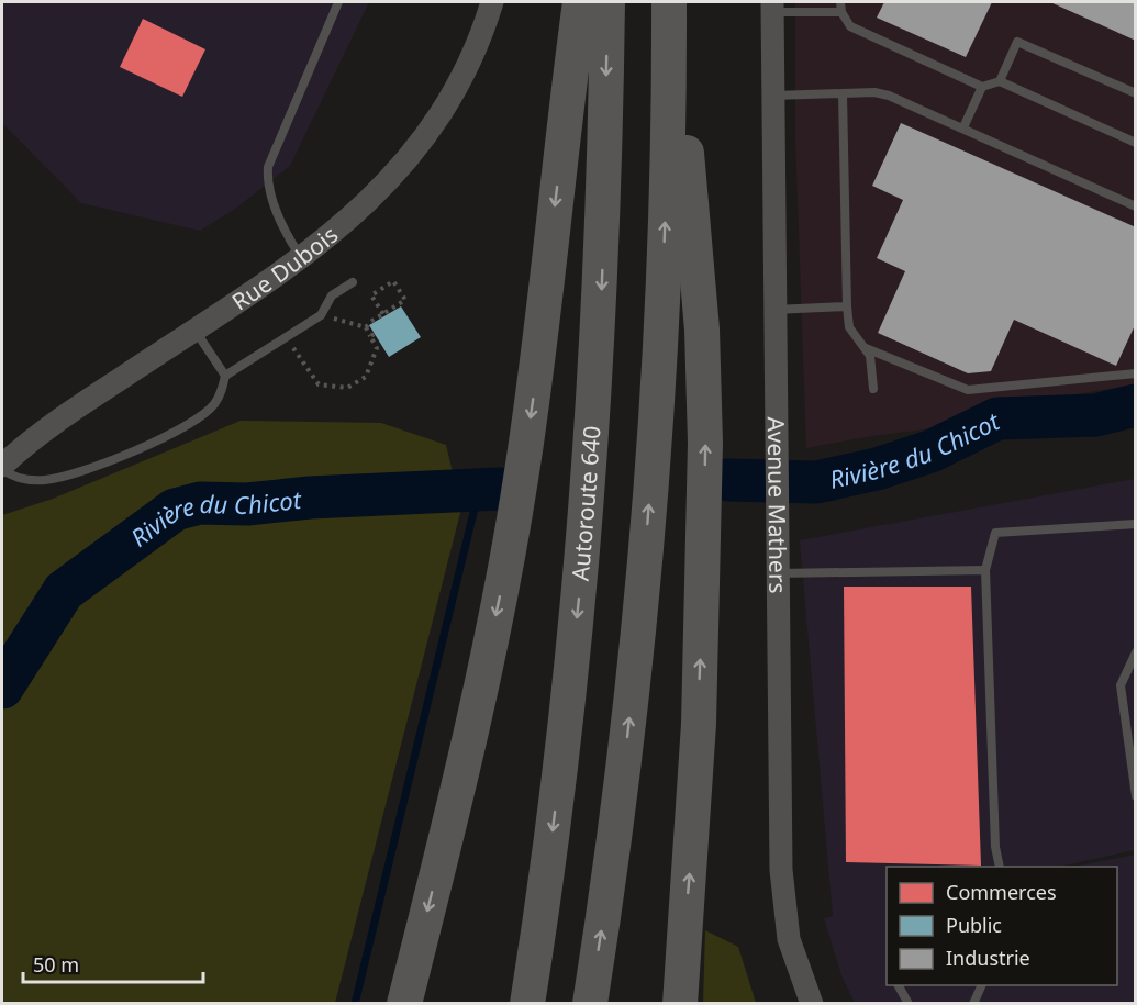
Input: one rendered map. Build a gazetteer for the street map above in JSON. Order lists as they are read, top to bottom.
{
  "streets": {
    "highway": ["Autoroute 640"],
    "street": ["Rue Dubois", "Avenue Mathers"]
  },
  "water": ["Rivière du Chicot"],
  "legend": ["Commerces", "Public", "Industrie"],
  "scale_bar": "50 m"
}
